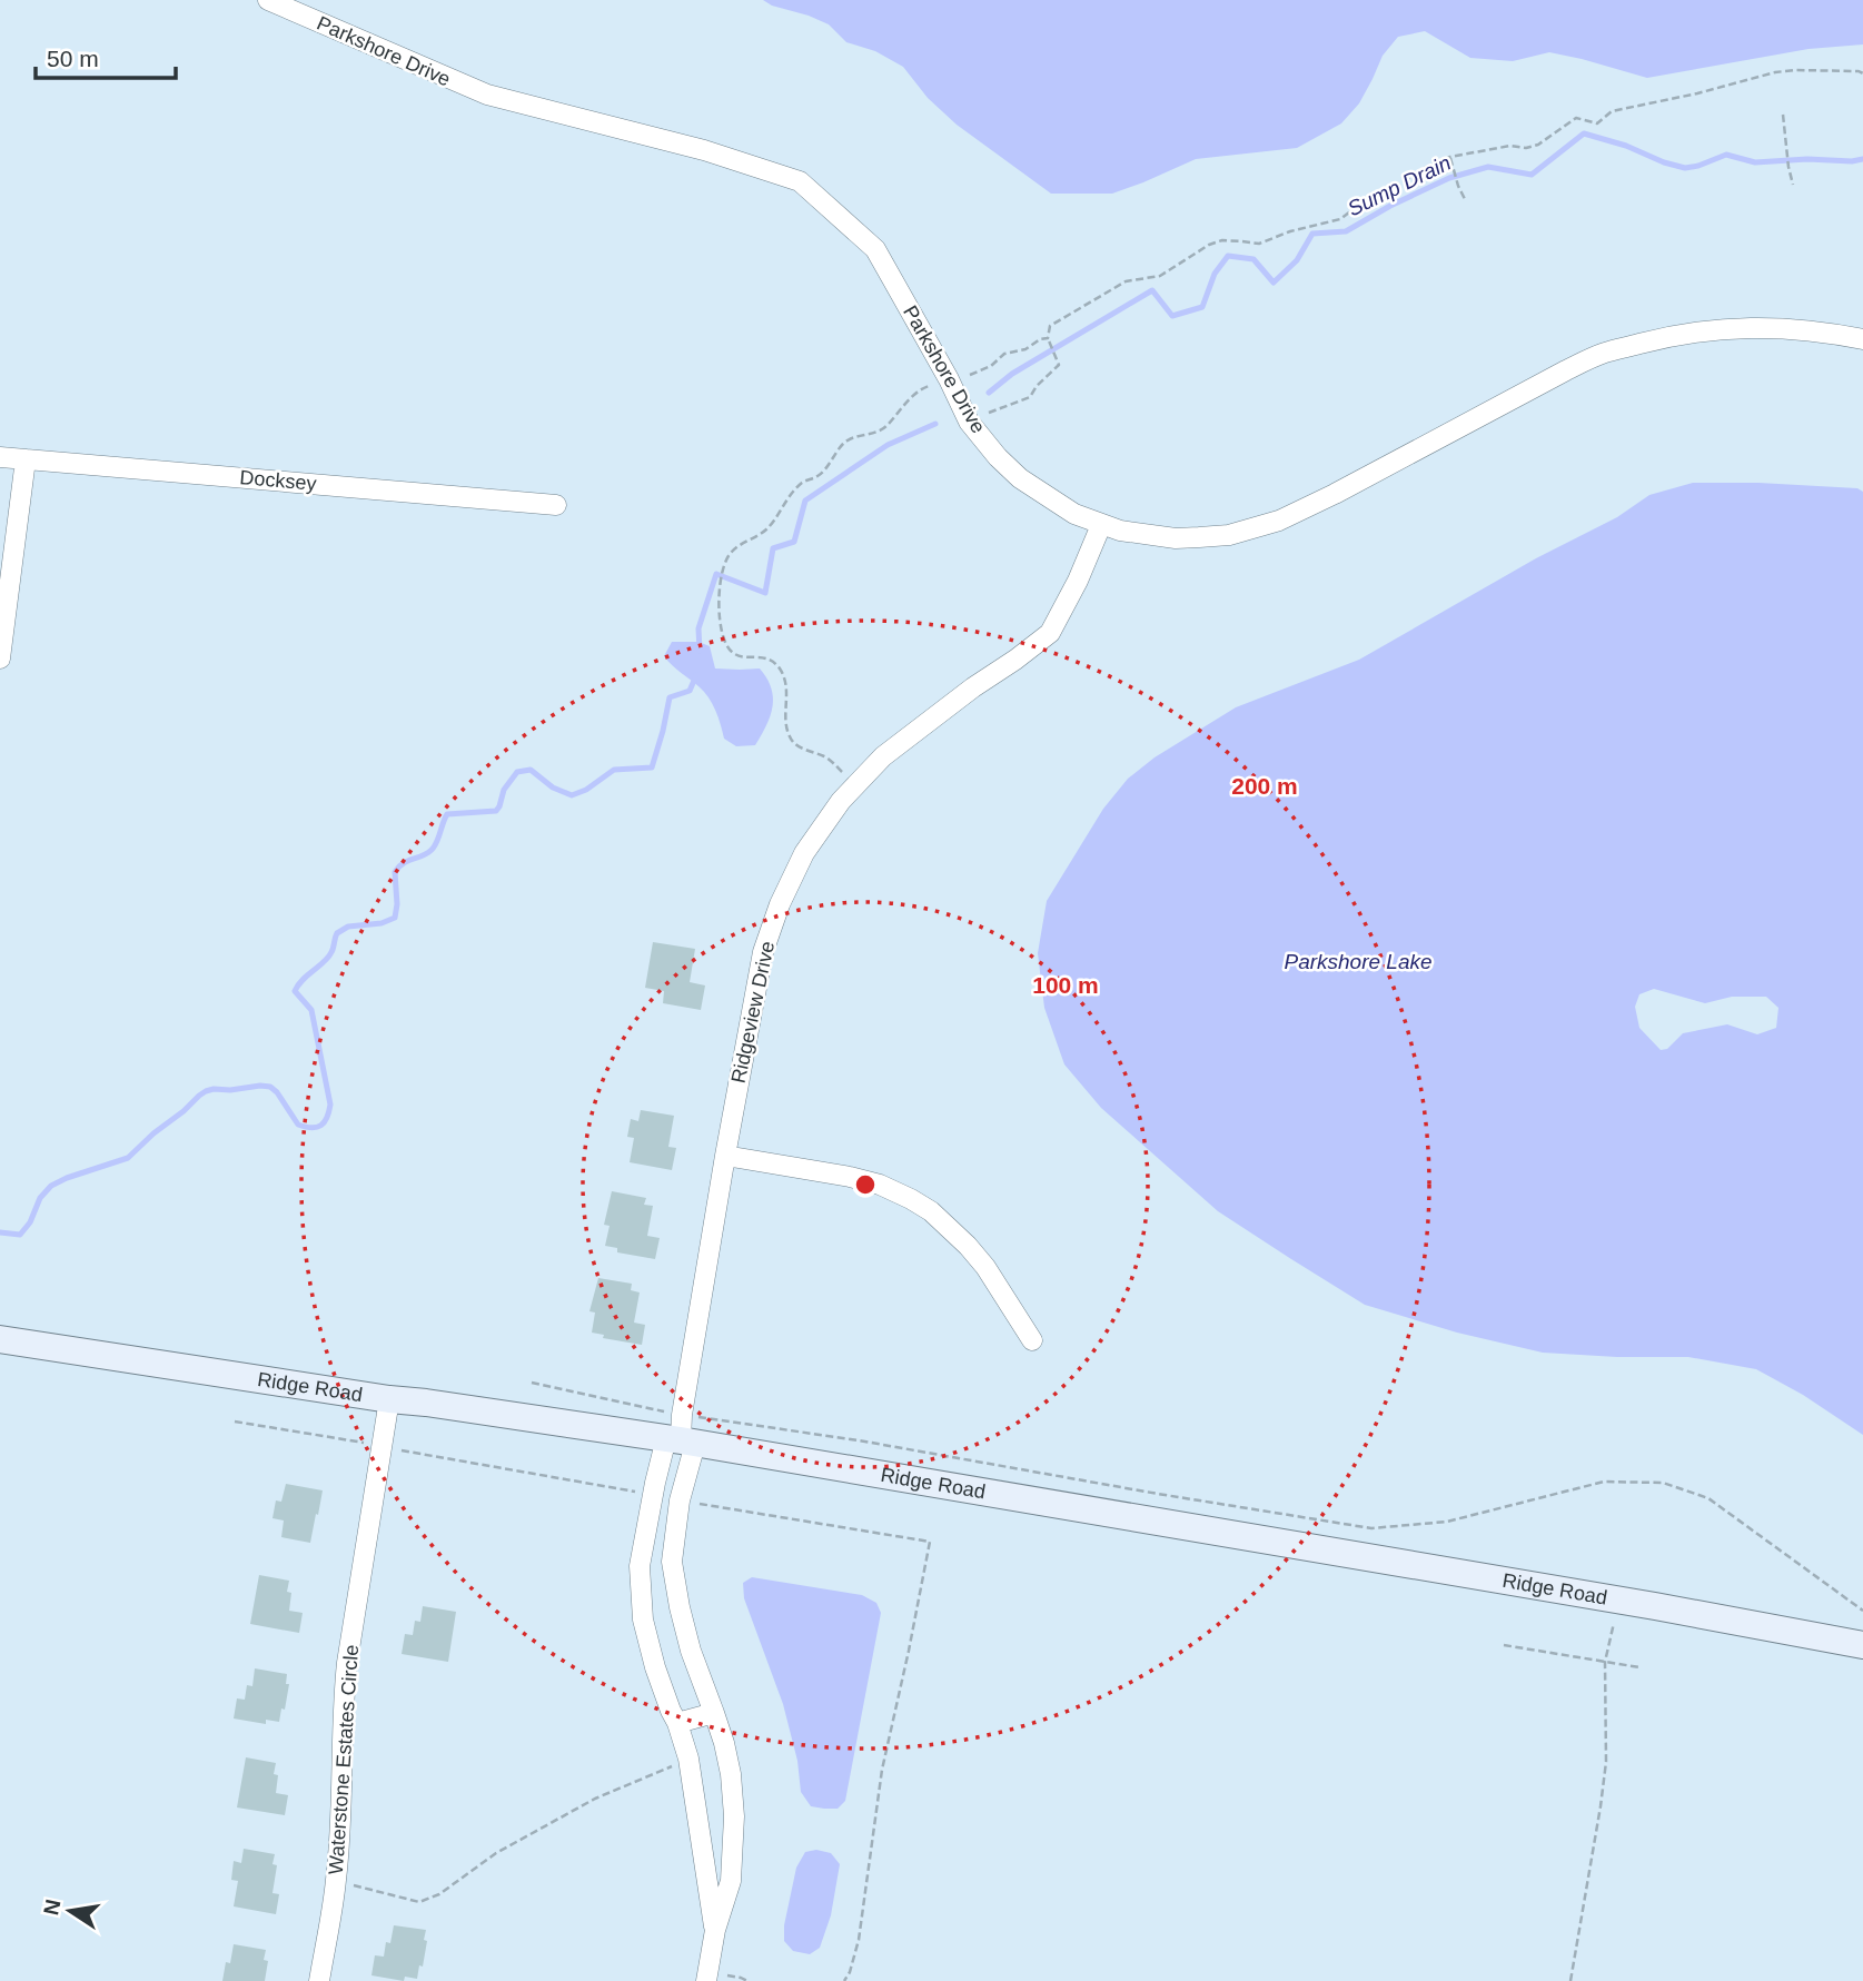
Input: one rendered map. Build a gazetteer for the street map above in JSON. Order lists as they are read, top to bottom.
{
  "streets": {
    "street": [
      "Parkshore Drive",
      "Docksey",
      "Ridgeview Drive",
      "Ridge Road",
      "Waterstone Estates Circle"
    ]
  },
  "crossings": [
    ["Parkshore Drive", "Ridgeview Drive"],
    ["Ridgeview Drive", "Ridge Road"],
    ["Ridge Road", "Waterstone Estates Circle"]
  ],
  "water": ["Sump Drain", "Parkshore Lake"],
  "scale_bar": "50 m",
  "north": "left",
  "rings": ["200 m", "100 m"]
}
